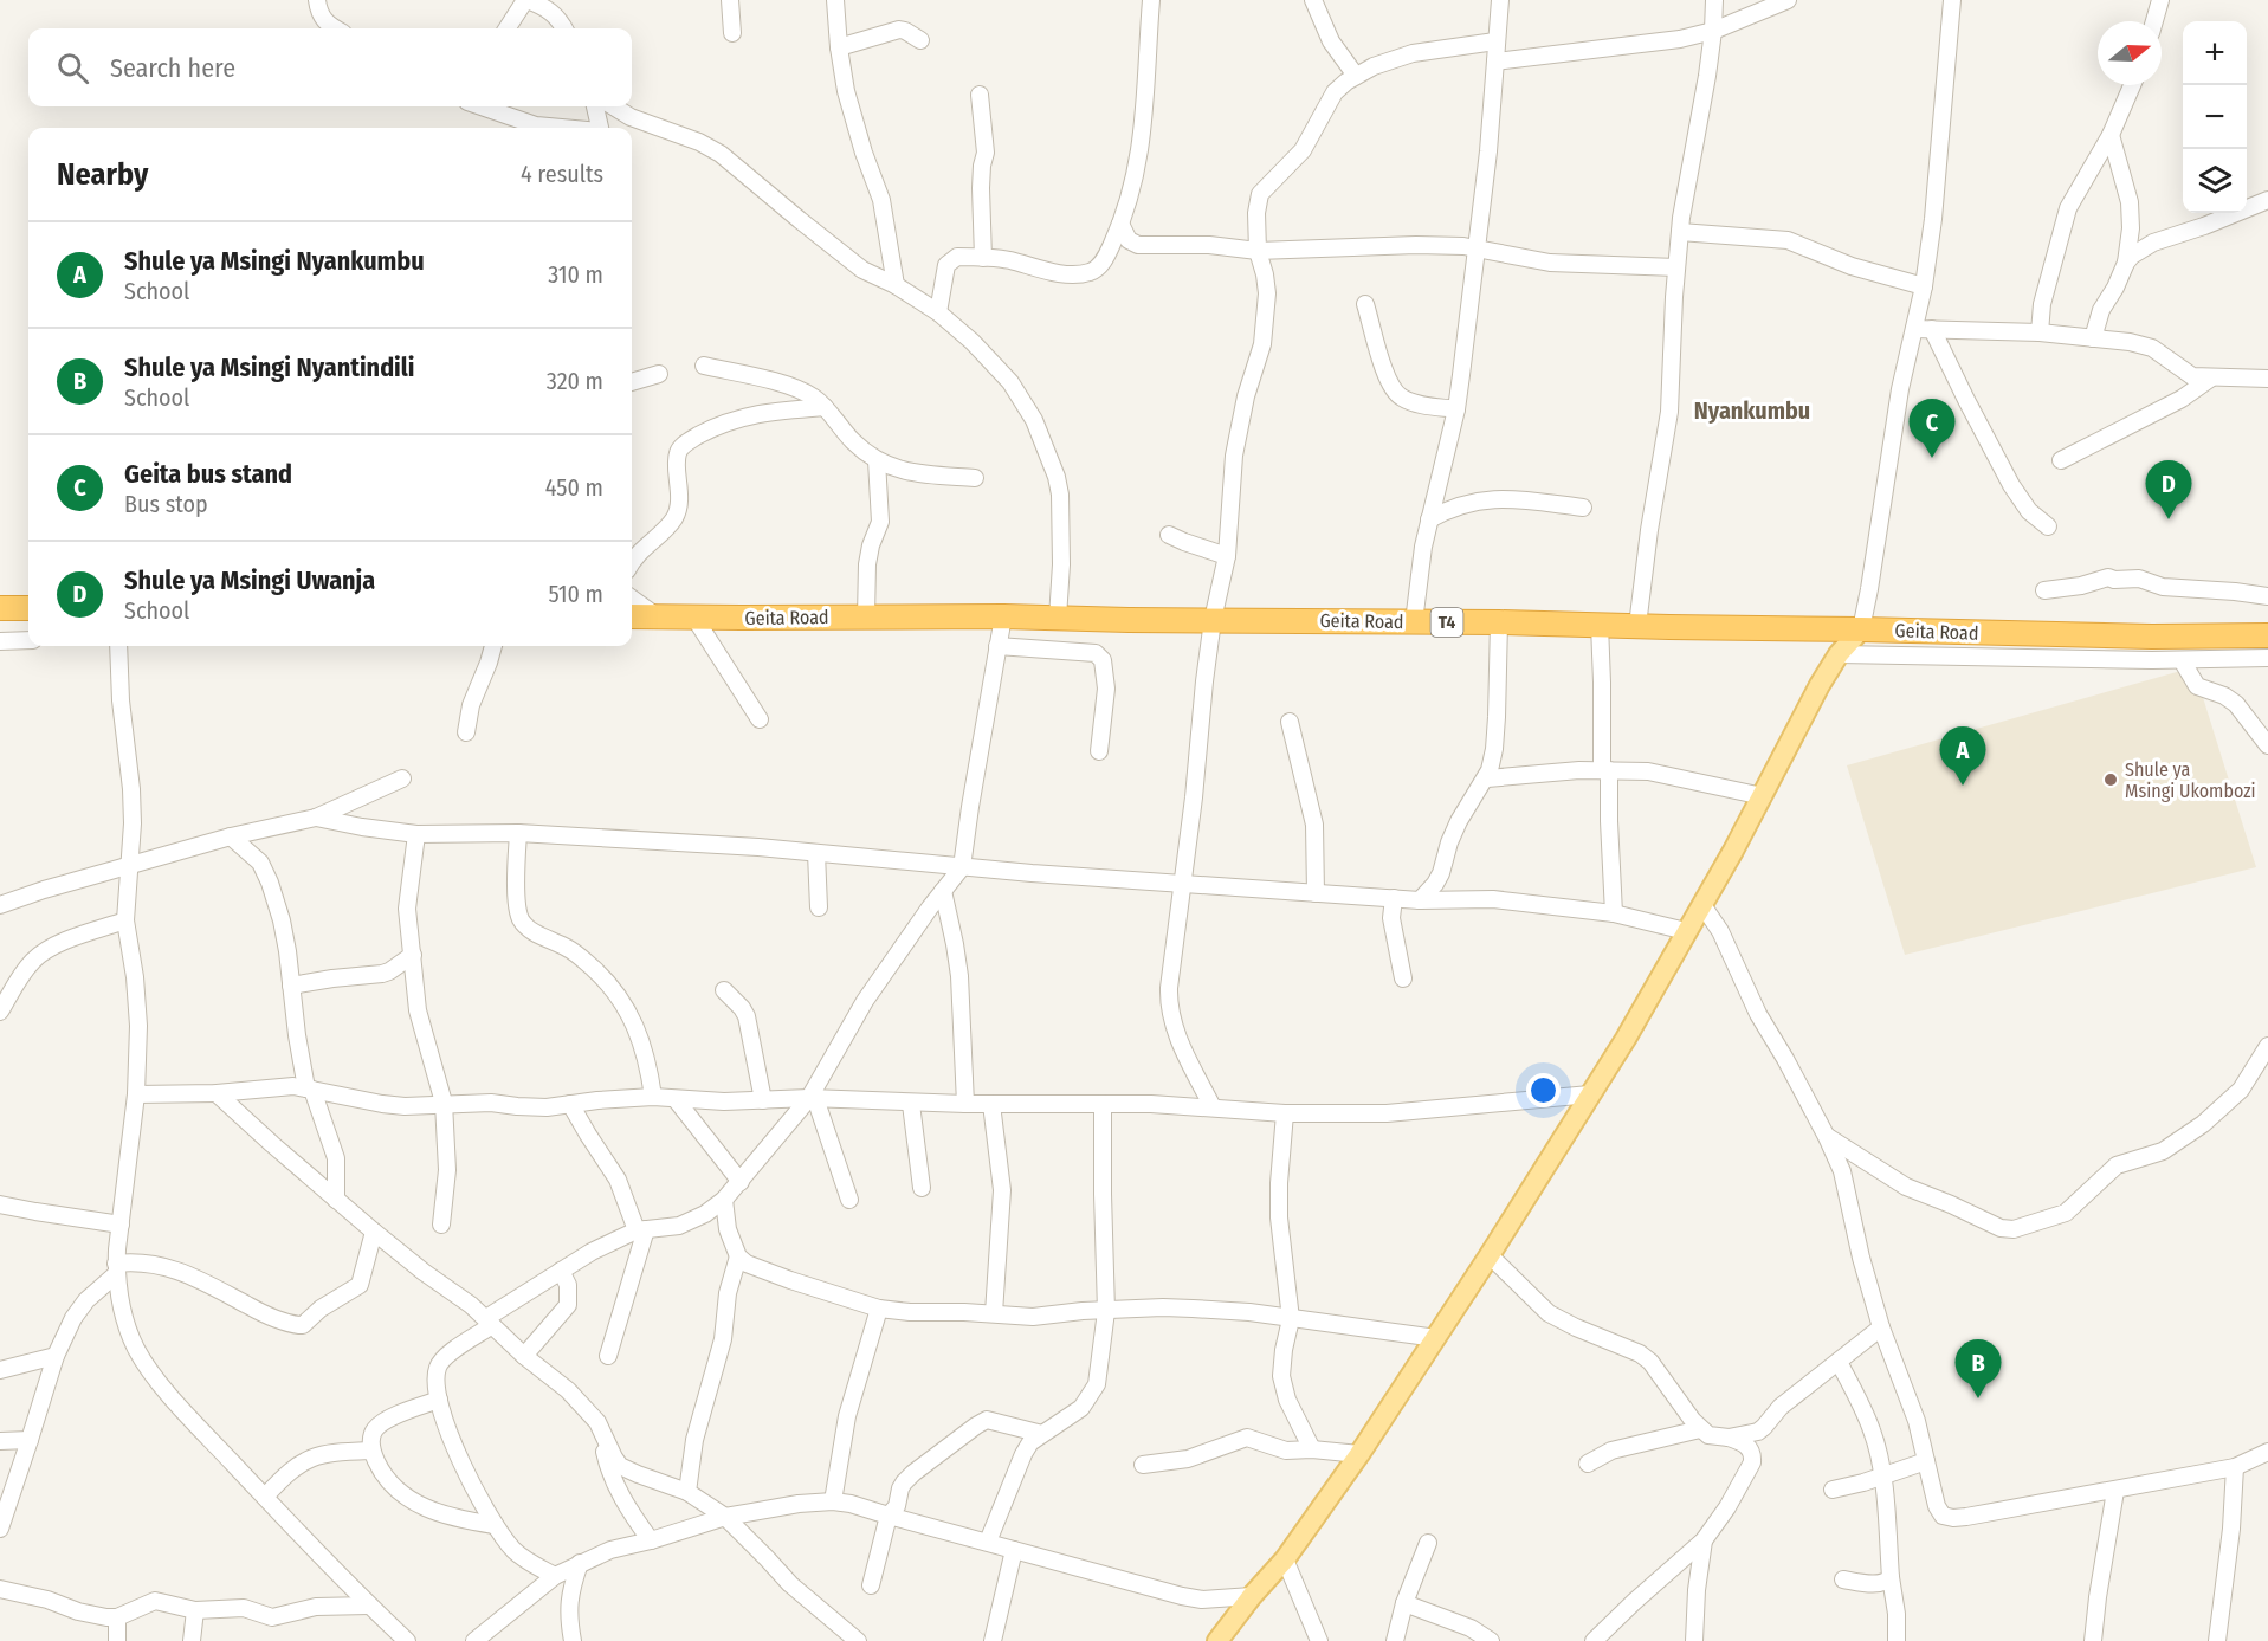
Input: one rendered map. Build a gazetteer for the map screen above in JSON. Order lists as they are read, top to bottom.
{
  "streets": {
    "highway": ["Geita Road", "T4"]
  },
  "districts": ["Nyankumbu"],
  "places": ["Shule ya Msingi Ukombozi"],
  "north": "right",
  "page": {
    "map_buttons": ["+", "−"],
    "search": "Search here",
    "heading": ["Nearby", "4 results"],
    "list": [
      {
        "mark": "A",
        "name": "Shule ya Msingi Nyankumbu",
        "note": "School",
        "value": "310 m"
      },
      {
        "mark": "B",
        "name": "Shule ya Msingi Nyantindili",
        "note": "School",
        "value": "320 m"
      },
      {
        "mark": "C",
        "name": "Geita bus stand",
        "note": "Bus stop",
        "value": "450 m"
      },
      {
        "mark": "D",
        "name": "Shule ya Msingi Uwanja",
        "note": "School",
        "value": "510 m"
      }
    ],
    "pins": [
      "C",
      "D",
      "A",
      "B"
    ]
  }
}
